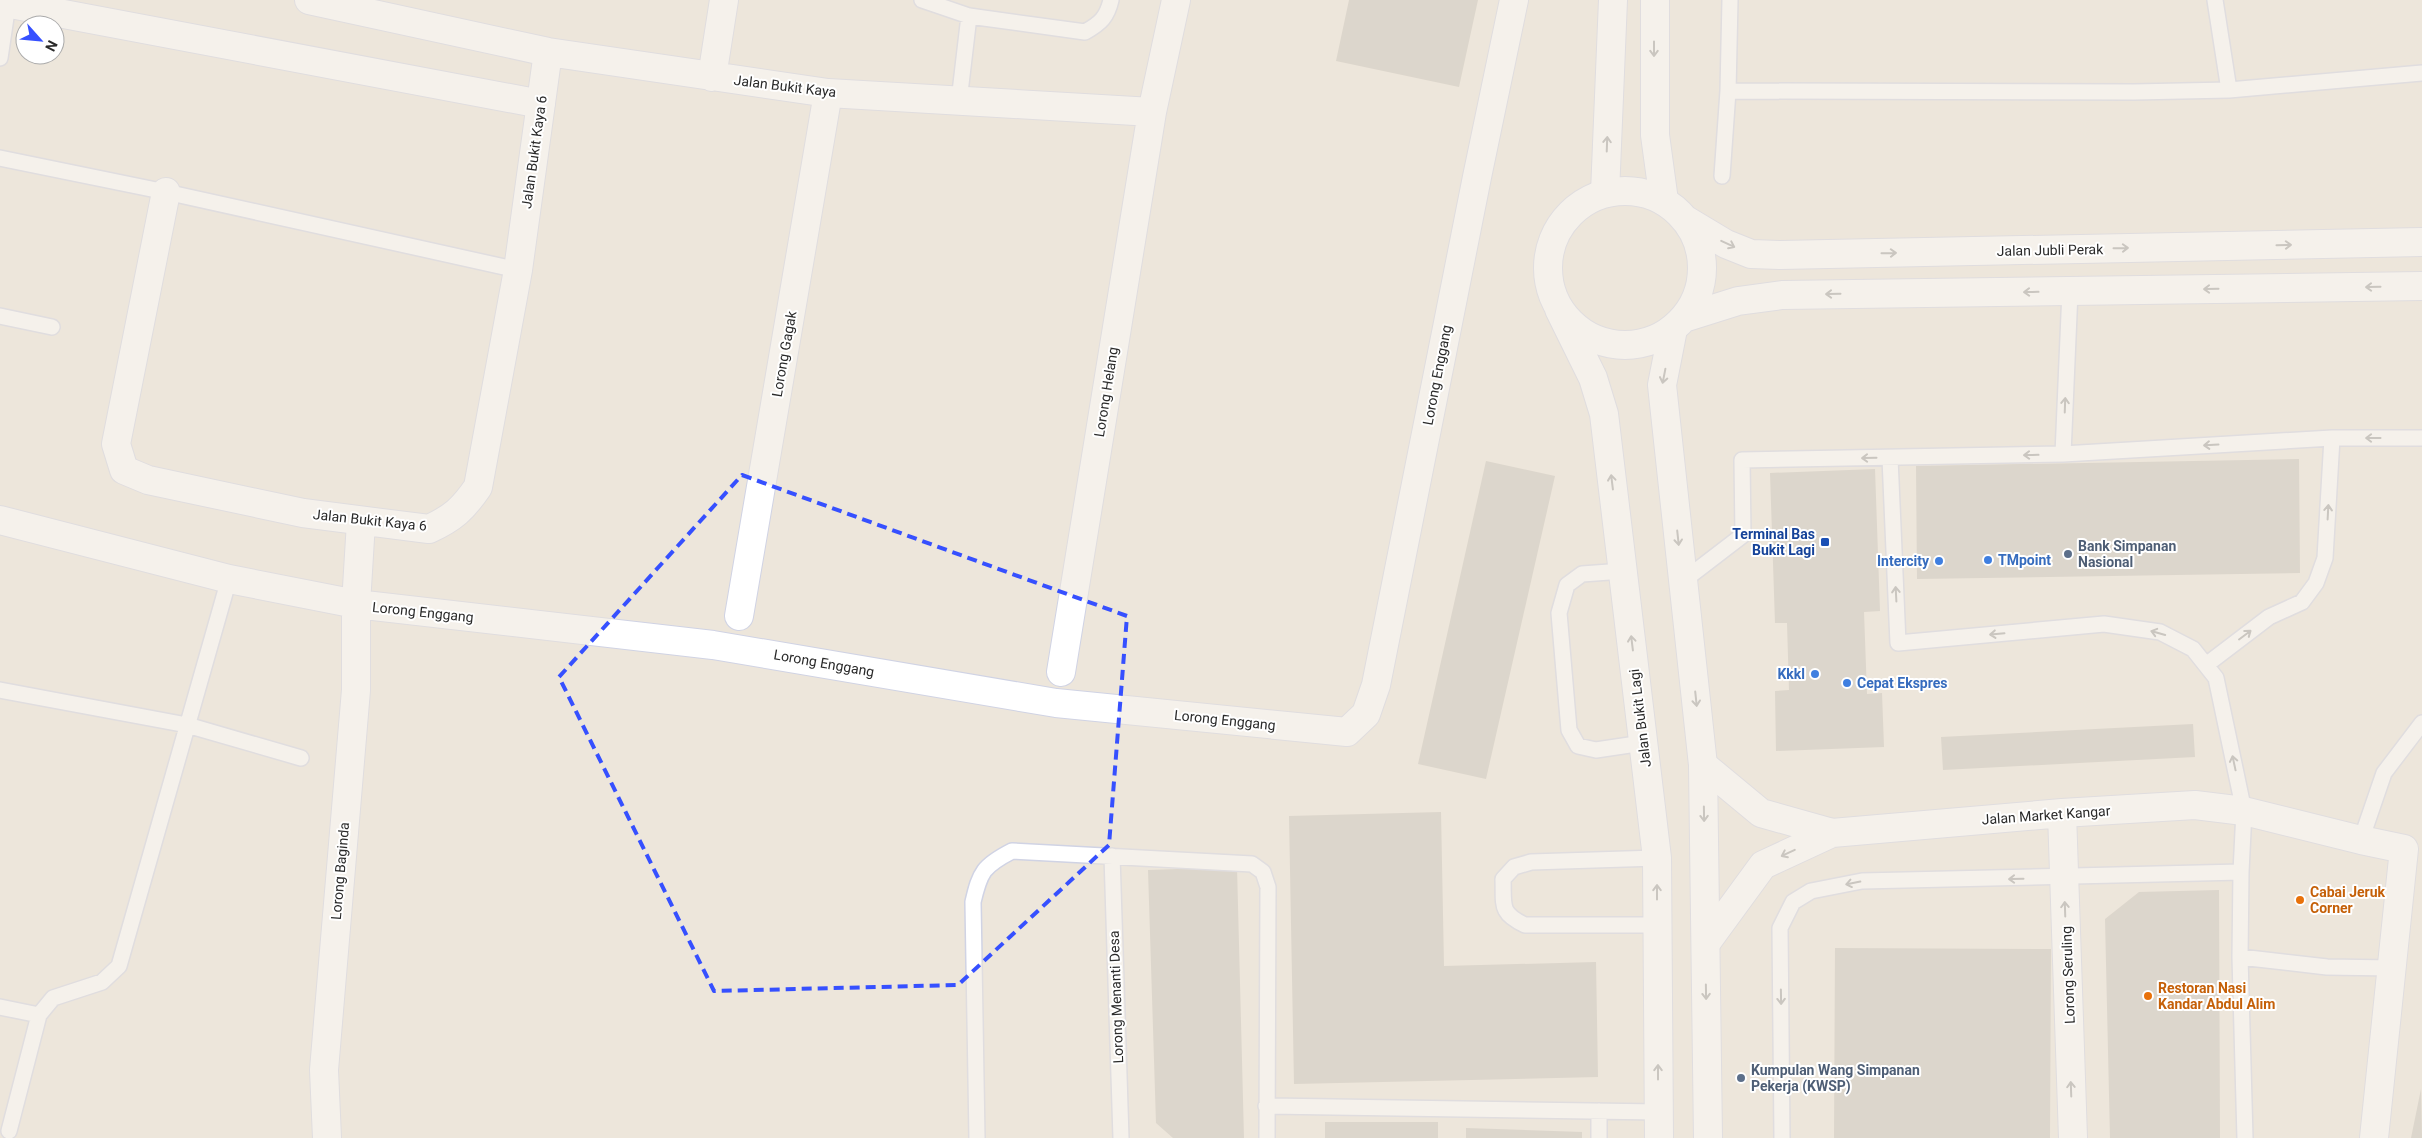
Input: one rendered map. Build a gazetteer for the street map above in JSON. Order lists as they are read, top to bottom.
{
  "streets": {
    "street": [
      "Jalan Bukit Kaya",
      "Jalan Bukit Kaya 6",
      "Jalan Jubli Perak",
      "Lorong Gagak",
      "Lorong Enggang",
      "Lorong Helang",
      "Jalan Bukit Lagi",
      "Jalan Market Kangar",
      "Lorong Baginda",
      "Lorong Seruling"
    ],
    "lane": ["Lorong Menanti Desa"]
  },
  "crossings": [
    ["Jalan Bukit Kaya", "Jalan Bukit Kaya 6"],
    ["Jalan Bukit Kaya", "Lorong Gagak"],
    ["Jalan Bukit Kaya", "Lorong Helang"],
    ["Jalan Bukit Kaya 6", "Lorong Baginda"],
    ["Jalan Jubli Perak", "Jalan Bukit Lagi"],
    ["Lorong Enggang", "Lorong Baginda"],
    ["Jalan Market Kangar", "Lorong Seruling"]
  ],
  "one_way": ["Lorong Seruling"],
  "places": {
    "transit": ["Terminal Bas Bukit Lagi"],
    "other": [
      "Bank Simpanan Nasional",
      "TMpoint",
      "Intercity",
      "Kkkl",
      "Cepat Ekspres",
      "Cabai Jeruk Corner",
      "Restoran Nasi Kandar Abdul Alim",
      "Kumpulan Wang Simpanan Pekerja (KWSP)"
    ]
  },
  "north": "bottom right"
}
